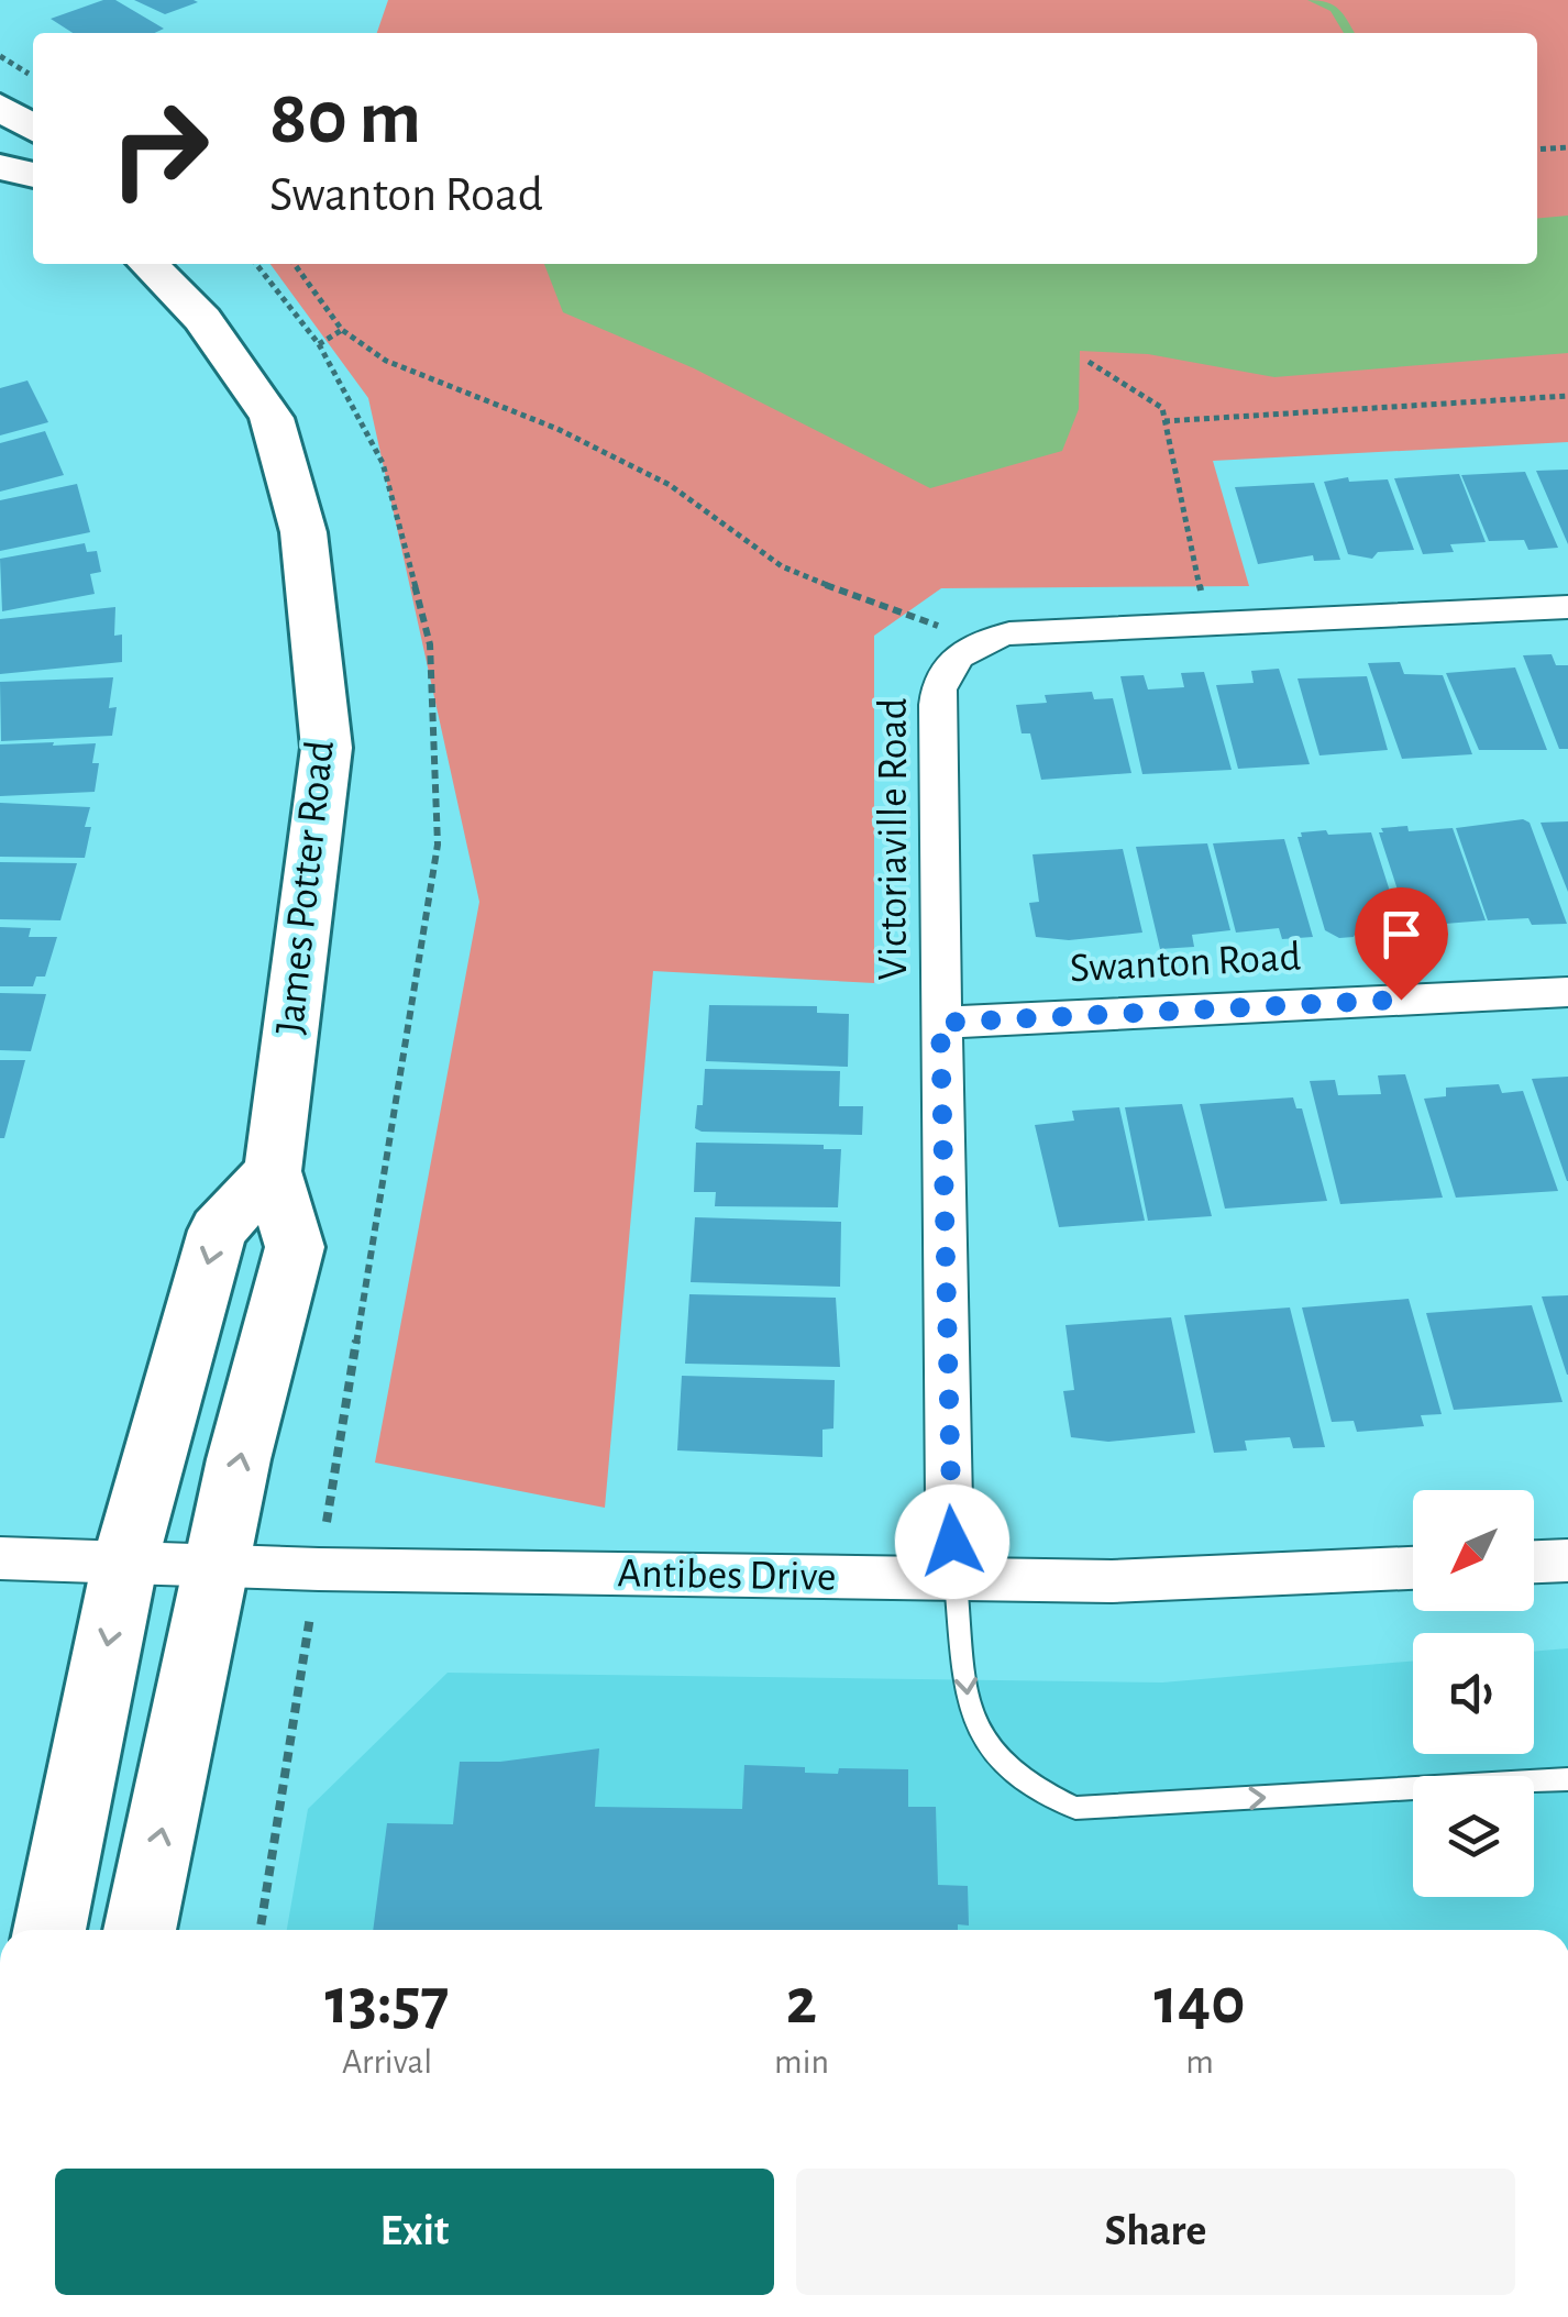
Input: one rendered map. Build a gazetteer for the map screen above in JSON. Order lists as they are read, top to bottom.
{
  "streets": {
    "main road": ["James Potter Road"],
    "street": ["Victoriaville Road", "Swanton Road", "Antibes Drive"]
  },
  "crossings": [
    ["Victoriaville Road", "Swanton Road"],
    ["Victoriaville Road", "Antibes Drive"],
    ["James Potter Road", "Antibes Drive"]
  ],
  "north": "bottom left",
  "page": {
    "turn": ["80 m", "Swanton Road"],
    "eta": [
      "13:57",
      "Arrival",
      "2",
      "min",
      "140",
      "m"
    ],
    "buttons": ["Exit", "Share"]
  }
}
